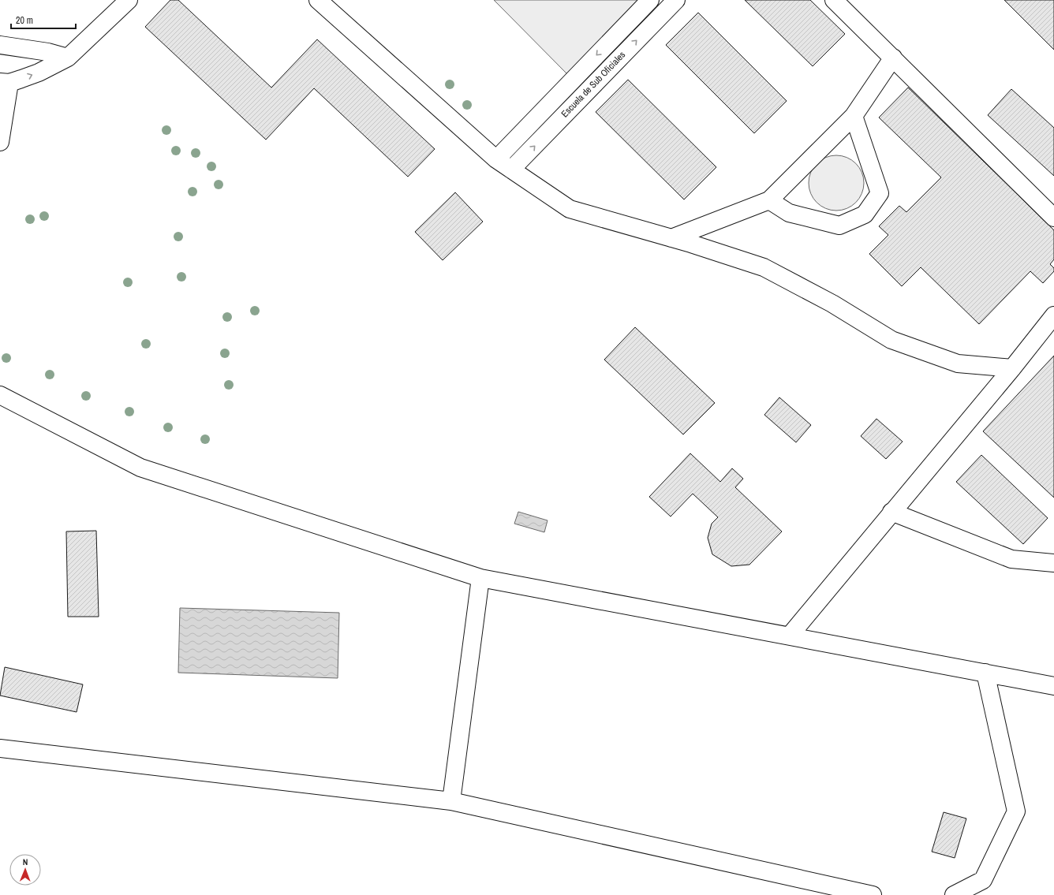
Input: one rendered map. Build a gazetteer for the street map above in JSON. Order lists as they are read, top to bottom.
{
  "streets": {
    "lane": ["Escuela de Sub Oficiales"]
  },
  "scale_bar": "20 m",
  "north": "top"
}
